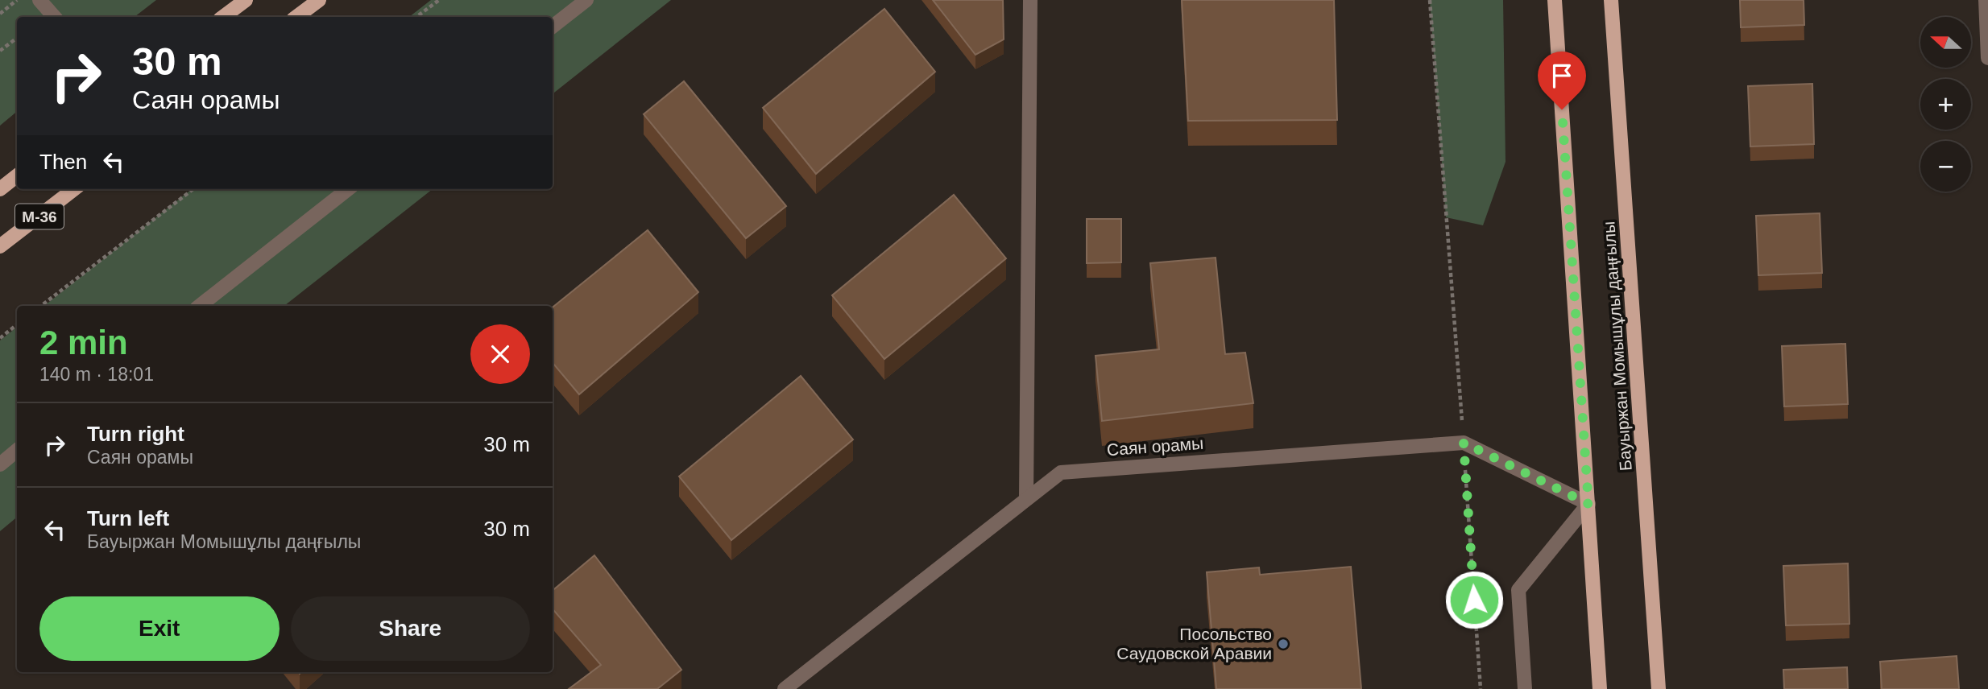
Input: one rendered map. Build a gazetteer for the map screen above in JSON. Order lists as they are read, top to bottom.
{
  "streets": {
    "main road": ["M-36", "Бауыржан Момышұлы даңғылы"],
    "street": ["Саян орамы"]
  },
  "places": ["Посольство Саудовской Аравии"],
  "north": "left",
  "page": {
    "map_buttons": ["+", "−"],
    "turn": ["30 m", "Саян орамы"],
    "then": "Then",
    "heading": ["2 min", "140 m · 18:01"],
    "list": [
      {
        "name": "Turn right",
        "note": "Саян орамы",
        "value": "30 m"
      },
      {
        "name": "Turn left",
        "note": "Бауыржан Момышұлы даңғылы",
        "value": "30 m"
      }
    ],
    "buttons": ["Exit", "Share"]
  }
}
